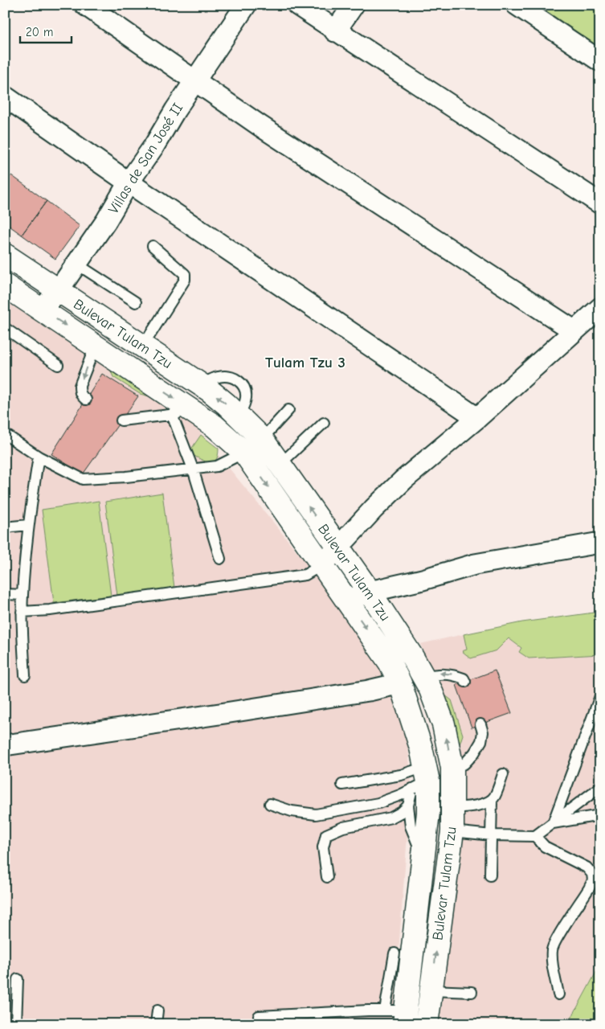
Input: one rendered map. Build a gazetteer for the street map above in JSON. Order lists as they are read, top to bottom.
{
  "streets": {
    "main road": ["Bulevar Tulam Tzu"],
    "street": ["Villas de San José II"]
  },
  "crossings": [
    ["Villas de San José II", "Bulevar Tulam Tzu"]
  ],
  "districts": ["Tulam Tzu 3"],
  "scale_bar": "20 m"
}
